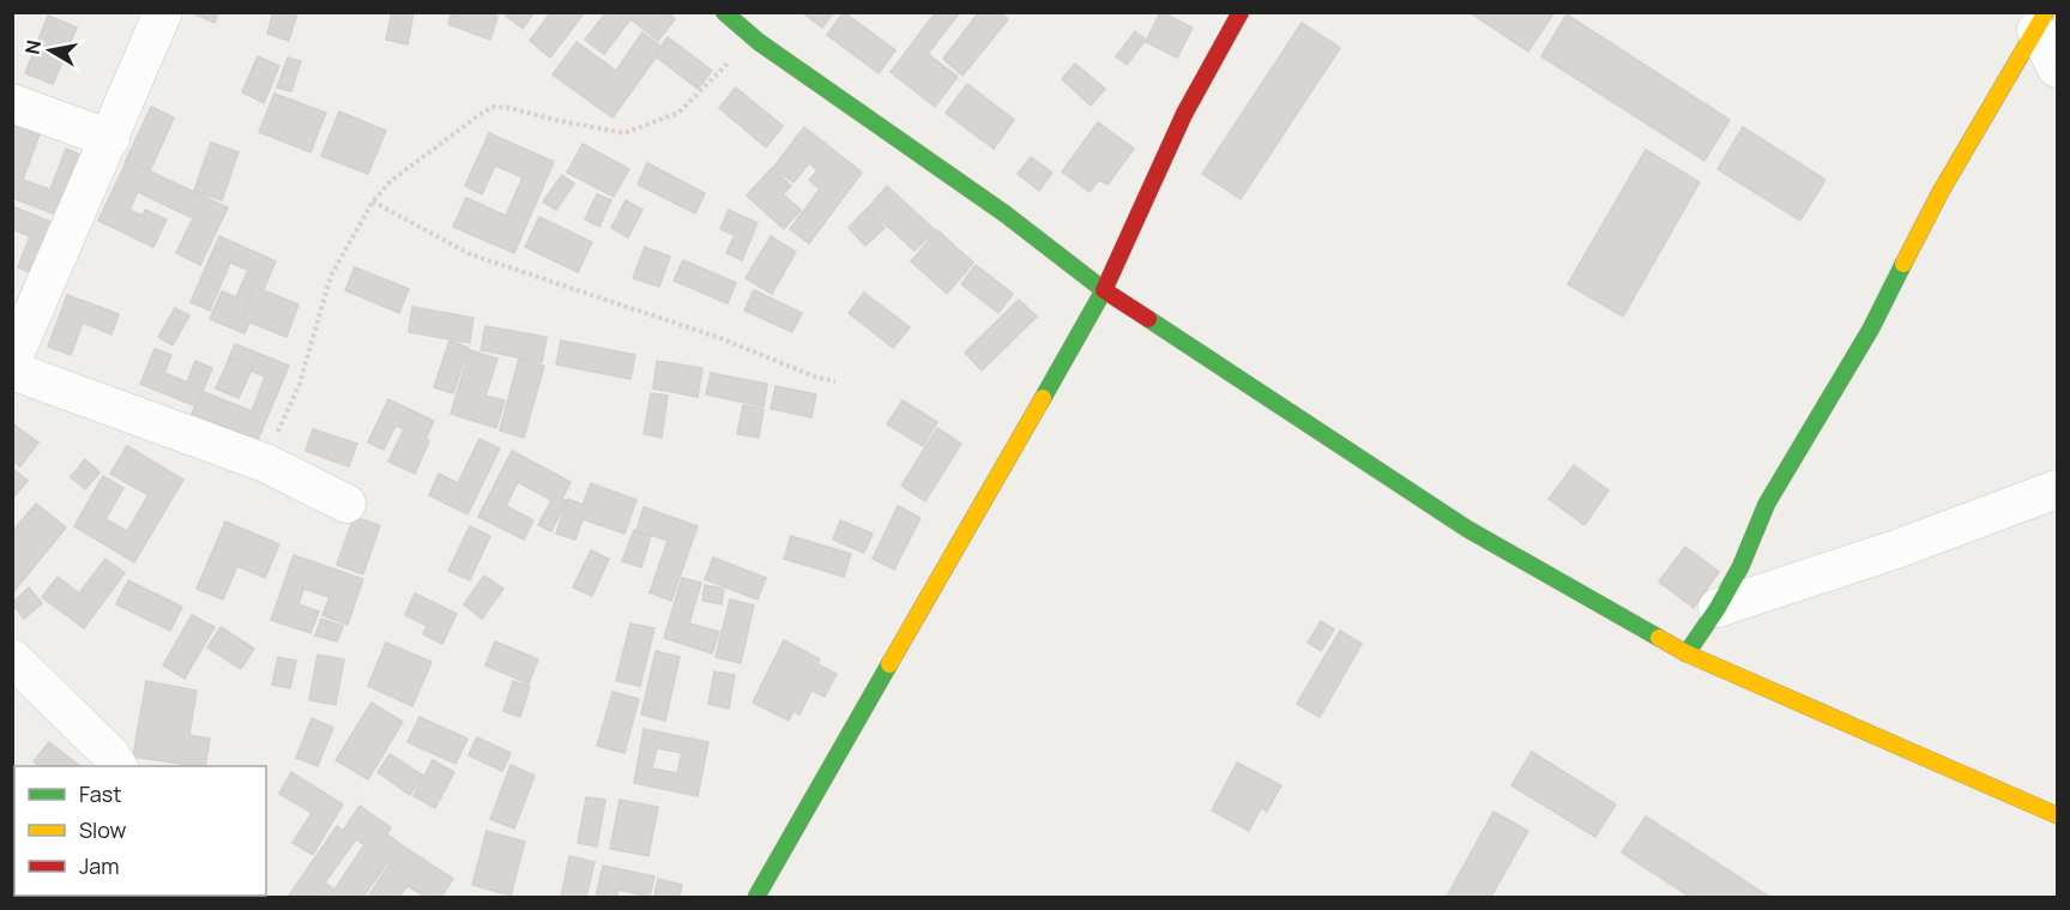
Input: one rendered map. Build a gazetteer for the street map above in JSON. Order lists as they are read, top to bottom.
{
  "legend": ["Fast", "Slow", "Jam"],
  "north": "left"
}
